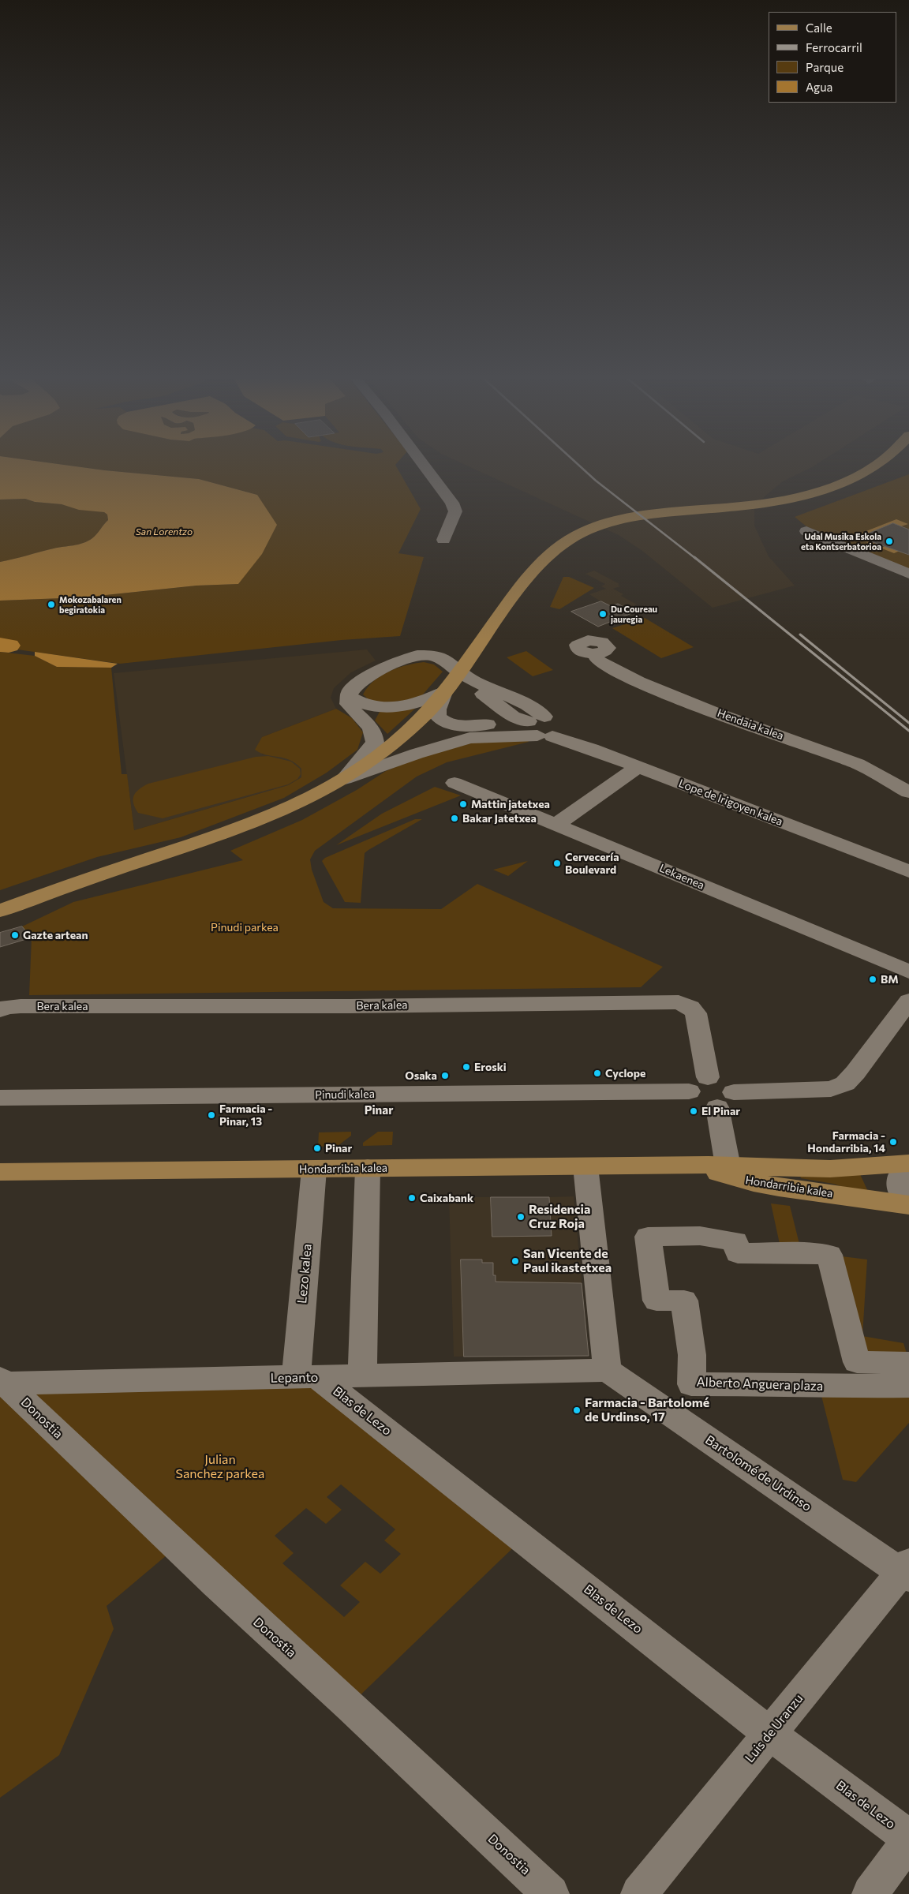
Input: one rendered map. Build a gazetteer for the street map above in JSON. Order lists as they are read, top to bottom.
{
  "streets": {
    "main road": ["Hondarribia kalea"],
    "street": [
      "Hendaia kalea",
      "Lope de Irigoyen kalea",
      "Lekaenea",
      "Bera kalea",
      "Pinudi kalea",
      "Lezo kalea",
      "Lepanto",
      "Alberto Anguera plaza",
      "Blas de Lezo",
      "Donostia",
      "Bartolomé de Urdinso",
      "Luis de Uranzu"
    ]
  },
  "crossings": [
    ["Hondarribia kalea", "Lezo kalea"],
    ["Lezo kalea", "Lepanto"],
    ["Lezo kalea", "Blas de Lezo"],
    ["Lepanto", "Blas de Lezo"],
    ["Lepanto", "Donostia"],
    ["Lepanto", "Bartolomé de Urdinso"],
    ["Blas de Lezo", "Luis de Uranzu"],
    ["Bartolomé de Urdinso", "Luis de Uranzu"]
  ],
  "districts": ["Pinar"],
  "water": ["San Lorentzo"],
  "parks": ["Pinudi parkea", "Julian Sanchez parkea"],
  "places": [
    "Udal Musika Eskola eta Kontserbatorioa",
    "Mokozabalaren begiratokia",
    "Du Coureau jauregia",
    "Mattin jatetxea",
    "Bakar Jatetxea",
    "Cervecería Boulevard",
    "Gazte artean",
    "BM",
    "Eroski",
    "Cyclope",
    "Osaka",
    "El Pinar",
    "Farmacia - Pinar, 13",
    "Farmacia - Hondarribia, 14",
    "Pinar",
    "Caixabank",
    "Residencia Cruz Roja",
    "San Vicente de Paul ikastetxea",
    "Farmacia - Bartolomé de Urdinso, 17"
  ],
  "legend": [
    "Calle",
    "Ferrocarril",
    "Parque",
    "Agua"
  ]
}
